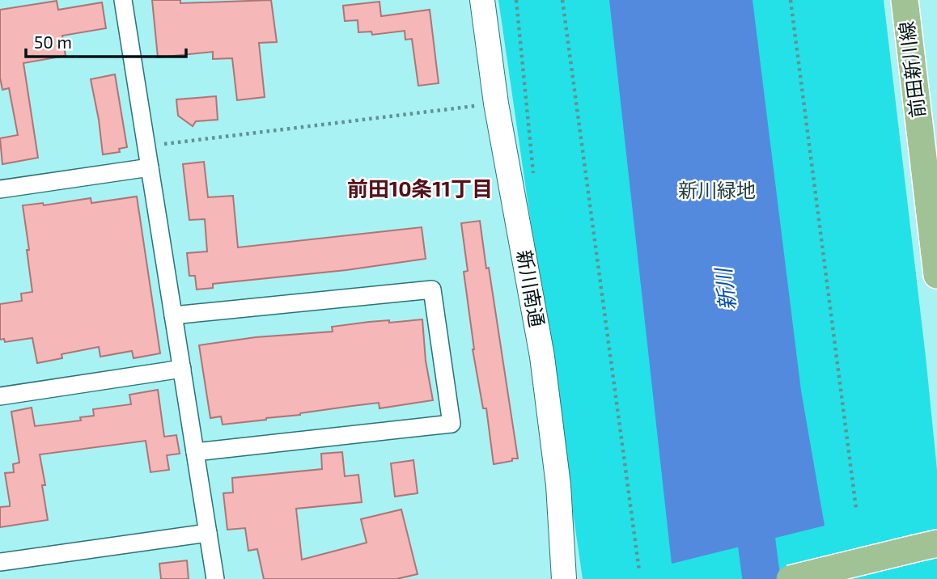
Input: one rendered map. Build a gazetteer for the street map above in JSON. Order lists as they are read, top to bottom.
{
  "streets": {
    "main road": ["前田新川線"],
    "street": ["新川南通"]
  },
  "districts": ["前田10条11丁目"],
  "water": ["新川"],
  "parks": ["新川緑地"],
  "scale_bar": "50 m"
}
